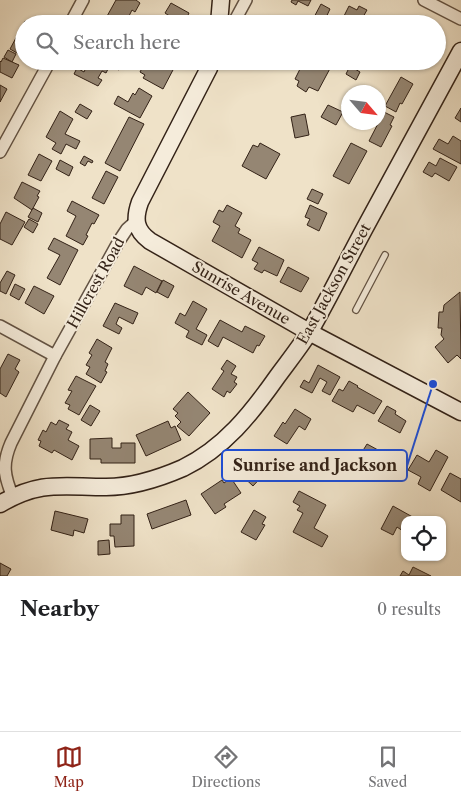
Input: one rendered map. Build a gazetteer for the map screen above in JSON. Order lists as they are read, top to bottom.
{
  "streets": {
    "street": ["Hillcrest Road", "East Jackson Street", "Sunrise Avenue"]
  },
  "crossings": [
    ["Hillcrest Road", "East Jackson Street"],
    ["Hillcrest Road", "Sunrise Avenue"],
    ["East Jackson Street", "Sunrise Avenue"]
  ],
  "places": ["Sunrise and Jackson"],
  "north": "bottom right",
  "page": {
    "search": "Search here",
    "heading": ["Nearby", "0 results"],
    "nav": ["Map", "Directions", "Saved"]
  }
}
